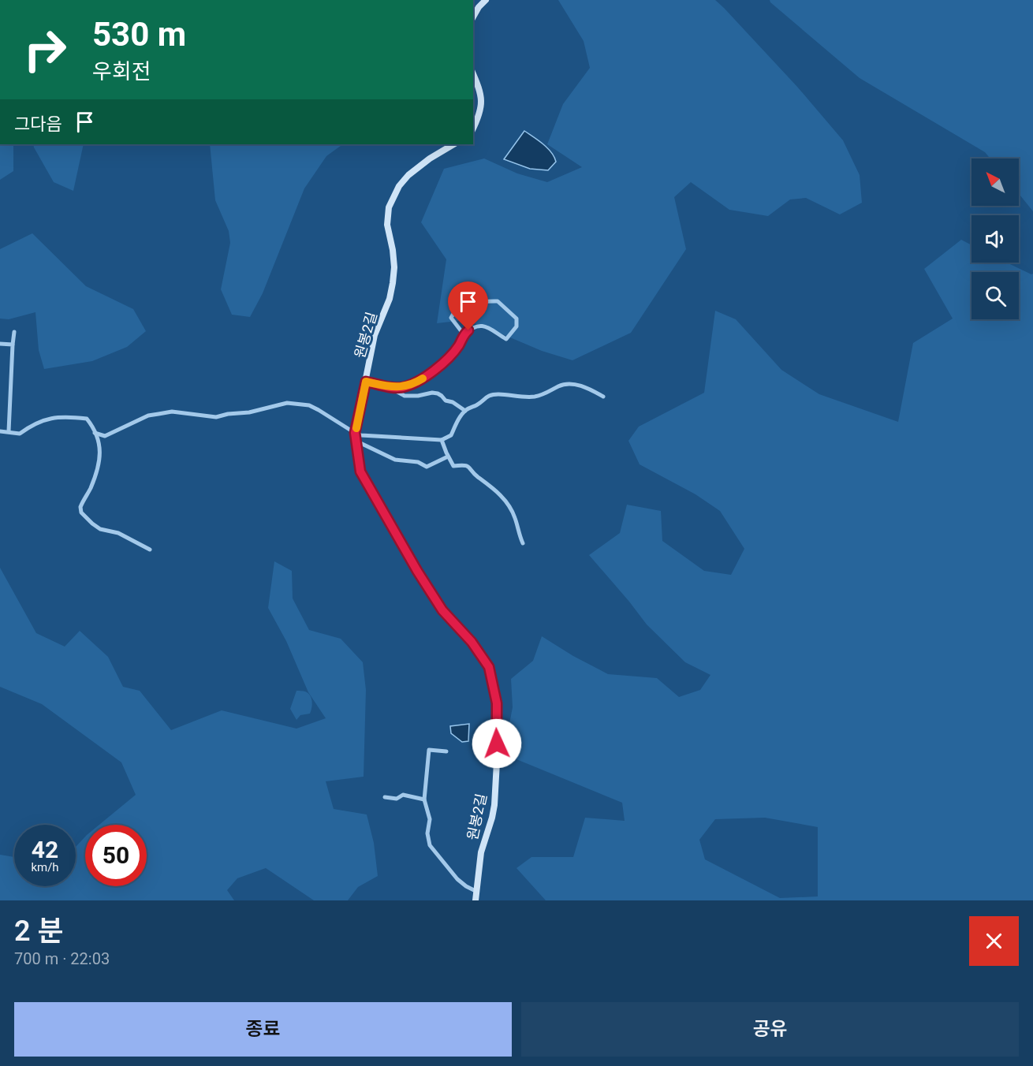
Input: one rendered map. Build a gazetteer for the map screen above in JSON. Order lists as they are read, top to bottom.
{
  "streets": {
    "main road": ["원봉2길"]
  },
  "north": "top left",
  "page": {
    "turn": ["530 m", "우회전"],
    "then": "그다음",
    "speed": "42 km/h",
    "limit": "50",
    "heading": ["2 분", "700 m · 22:03"],
    "buttons": ["종료", "공유"]
  }
}
